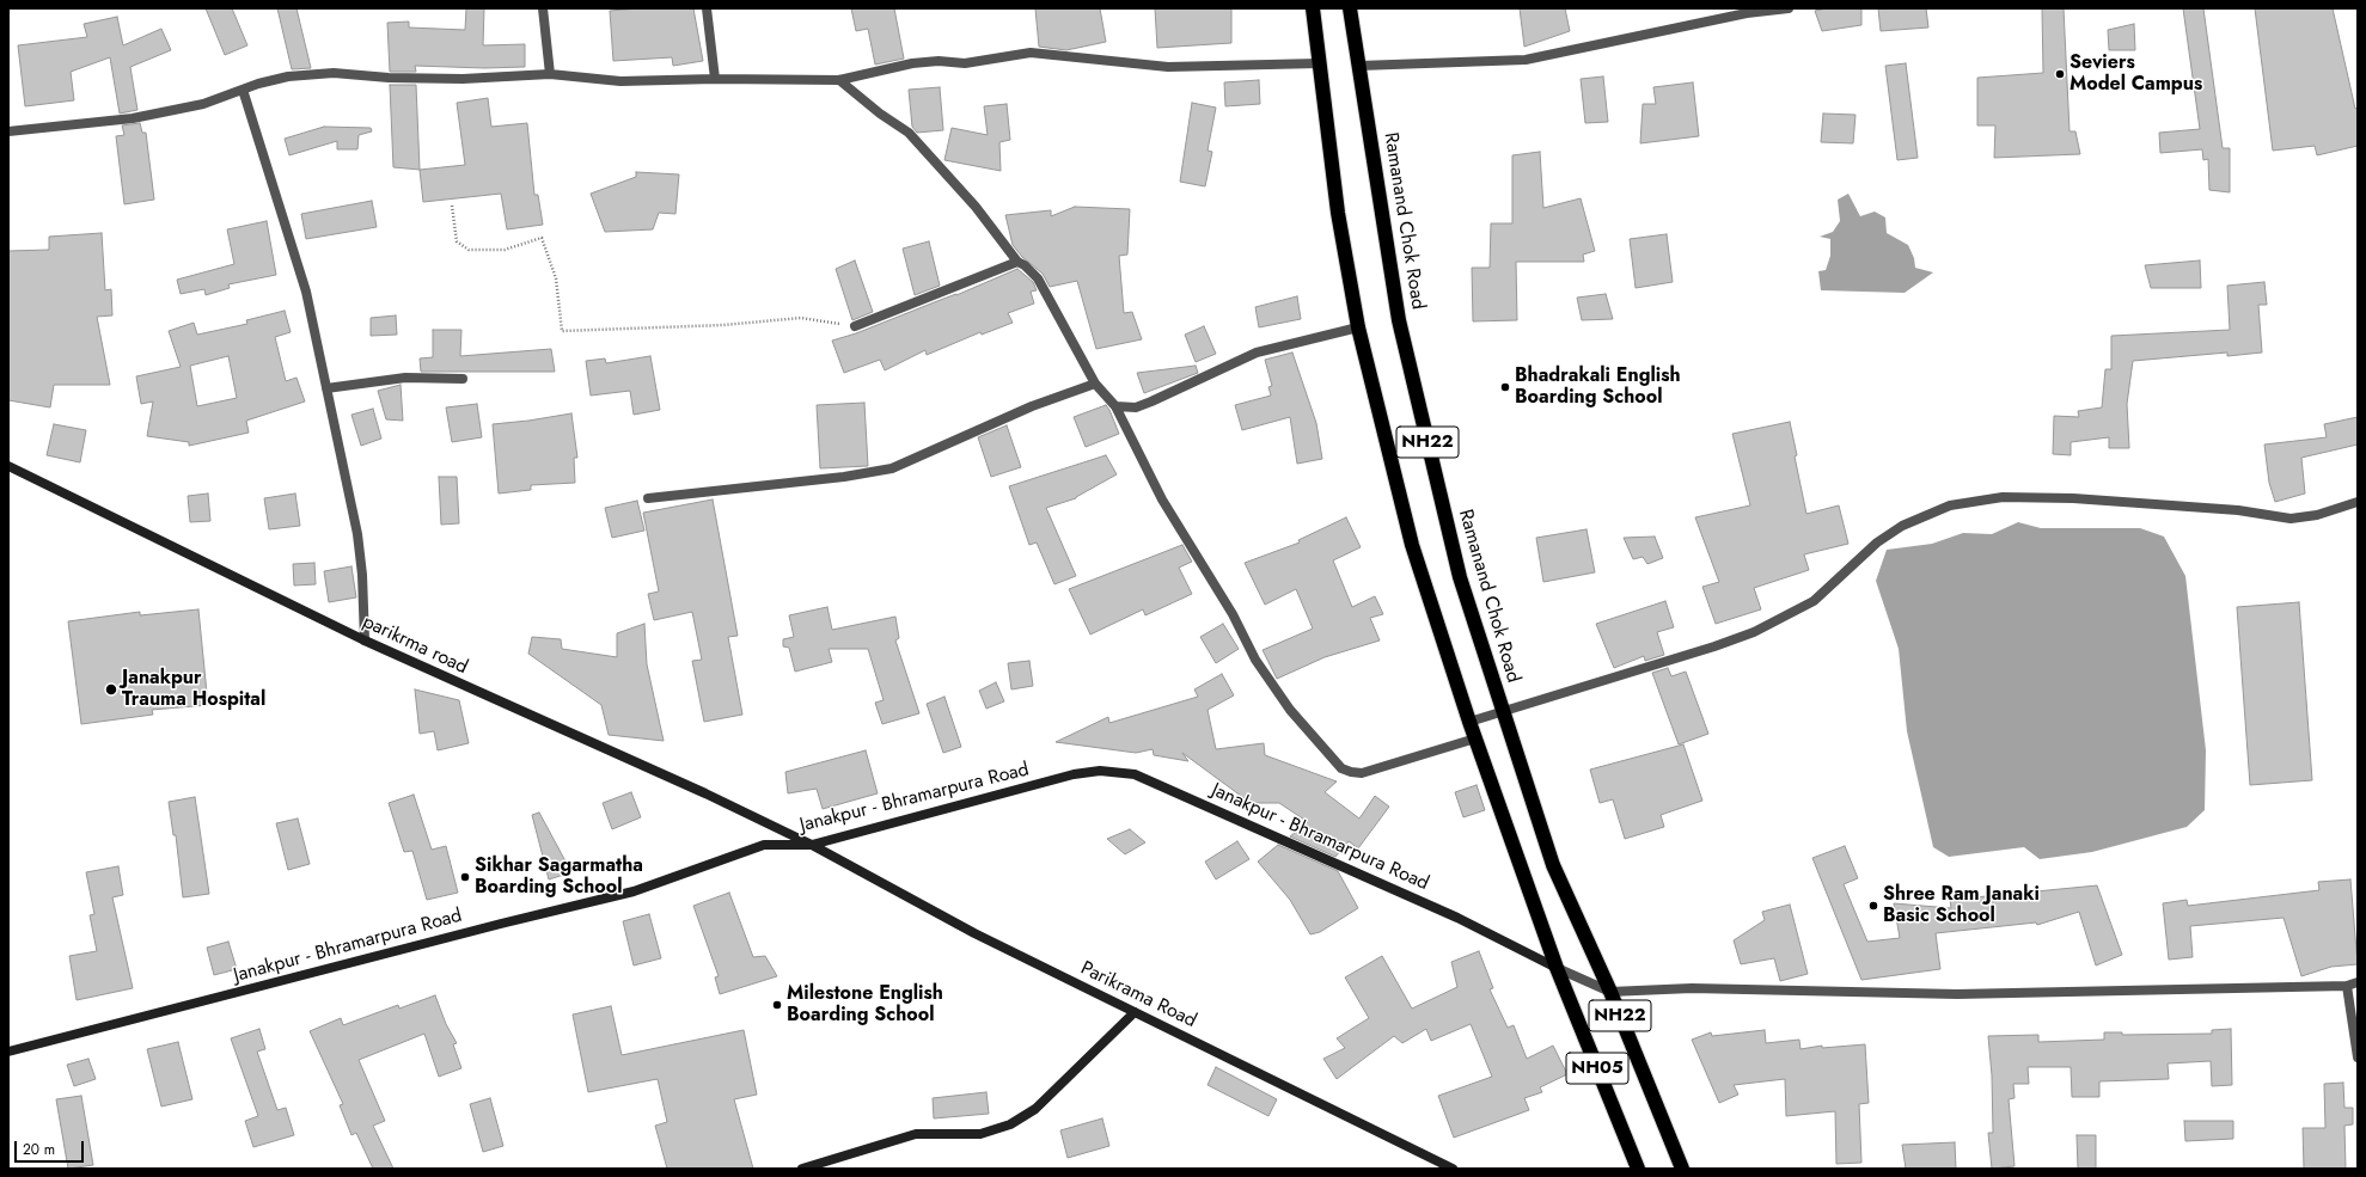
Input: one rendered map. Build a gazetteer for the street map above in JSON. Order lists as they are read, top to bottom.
{
  "streets": {
    "highway": ["Ramanand Chok Road", "NH22", "NH05"],
    "street": ["parikrma road", "Janakpur - Bhramarpura Road", "Parikrama Road"]
  },
  "crossings": [
    ["NH22", "Janakpur - Bhramarpura Road"],
    ["NH22", "NH05"],
    ["parikrma road", "Janakpur - Bhramarpura Road"],
    ["parikrma road", "Parikrama Road"],
    ["Janakpur - Bhramarpura Road", "Parikrama Road"],
    ["Janakpur - Bhramarpura Road", "NH05"]
  ],
  "places": [
    "Seviers Model Campus",
    "Bhadrakali English Boarding School",
    "Janakpur Trauma Hospital",
    "Sikhar Sagarmatha Boarding School",
    "Shree Ram Janaki Basic School",
    "Milestone English Boarding School"
  ],
  "scale_bar": "20 m"
}
